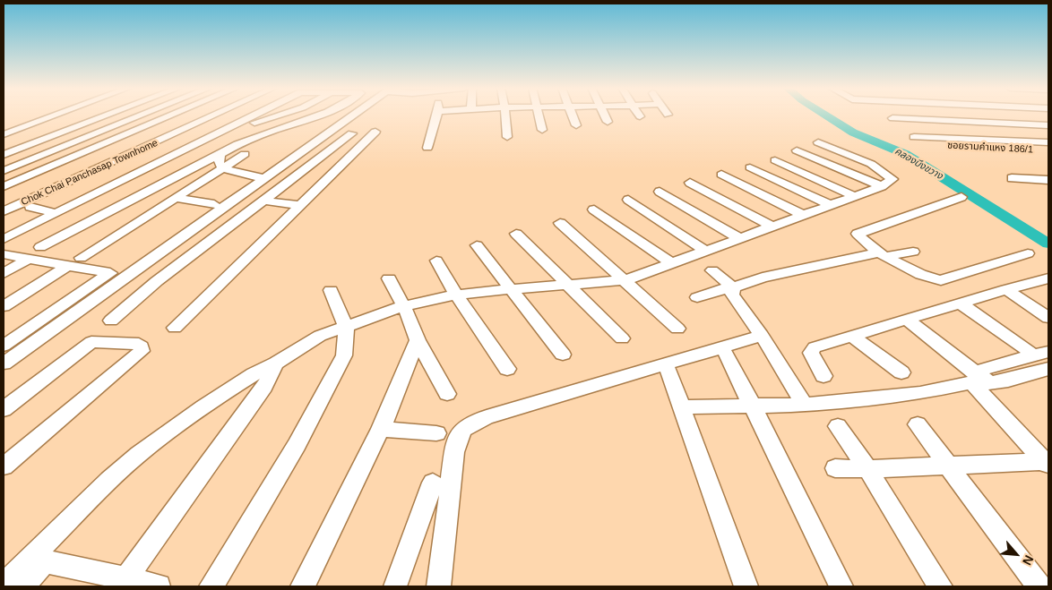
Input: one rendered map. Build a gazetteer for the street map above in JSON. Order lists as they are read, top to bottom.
{
  "streets": {
    "street": ["ซอยรามคำแหง 186/1", "Chok Chai Panchasap Townhome"]
  },
  "water": ["คลองบึงขวาง"],
  "north": "bottom right"
}
